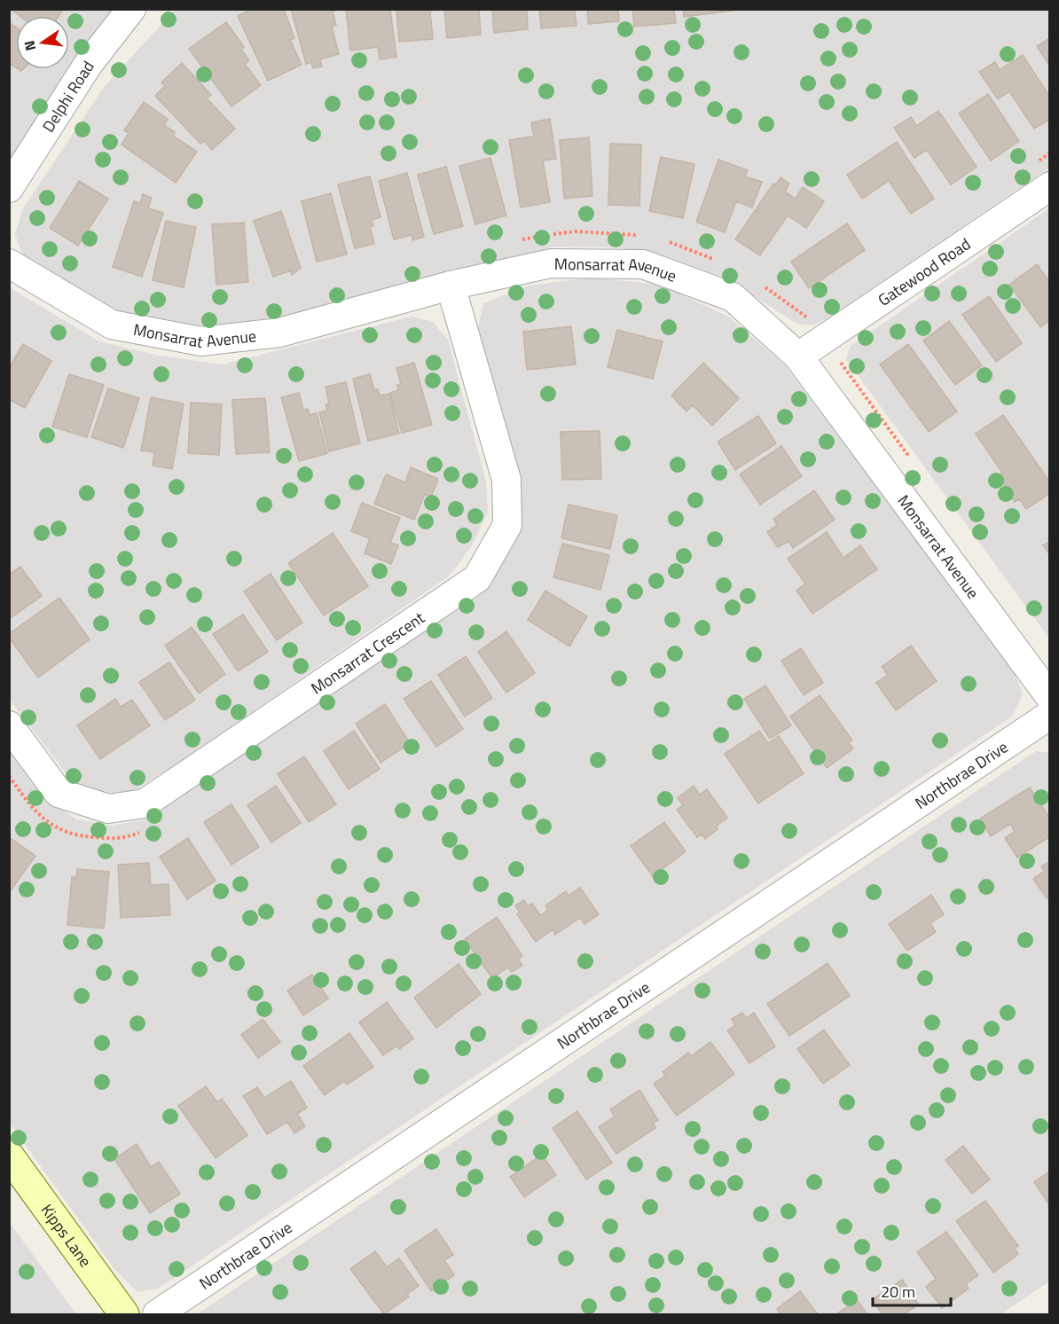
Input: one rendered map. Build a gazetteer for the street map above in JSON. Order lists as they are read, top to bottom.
{
  "streets": {
    "street": [
      "Delphi Road",
      "Gatewood Road",
      "Monsarrat Avenue",
      "Monsarrat Crescent",
      "Northbrae Drive",
      "Kipps Lane"
    ]
  },
  "crossings": [
    ["Gatewood Road", "Monsarrat Avenue"],
    ["Monsarrat Avenue", "Monsarrat Crescent"]
  ],
  "scale_bar": "20 m",
  "north": "left"
}
